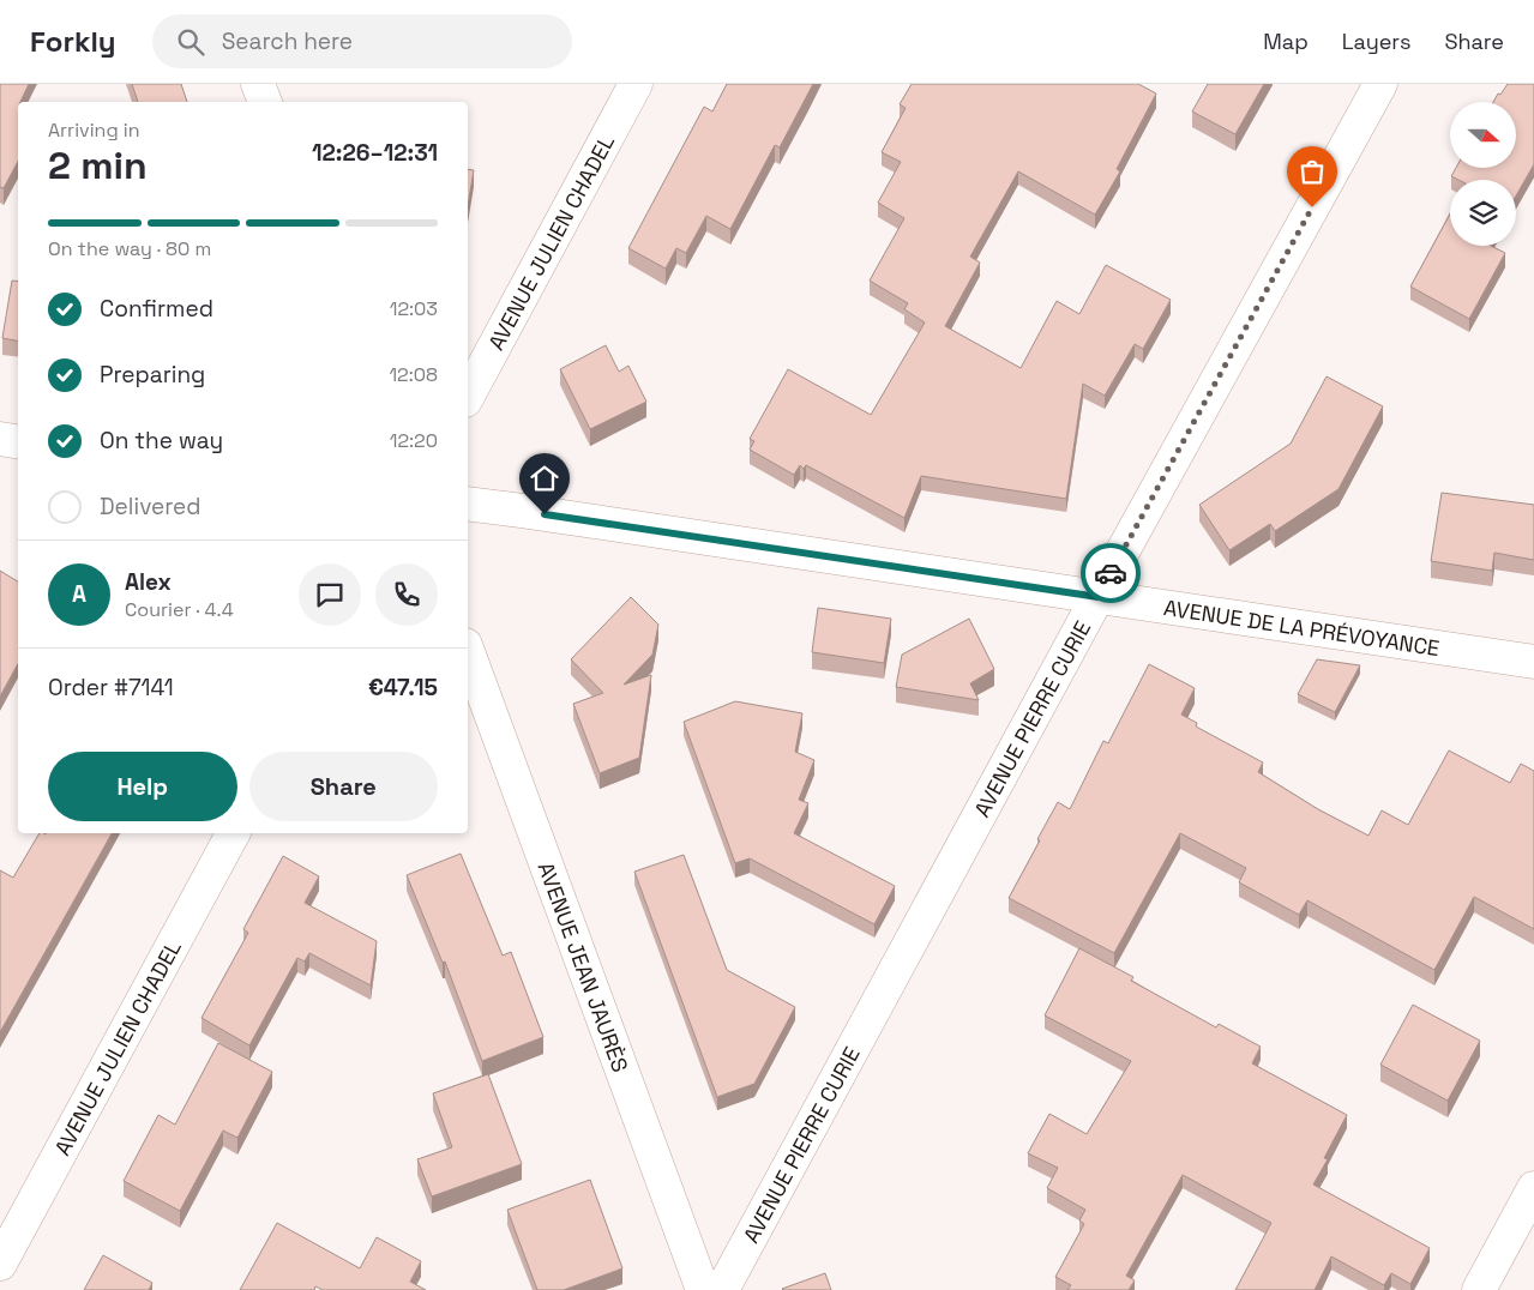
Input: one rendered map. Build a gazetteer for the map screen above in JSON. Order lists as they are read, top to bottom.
{
  "streets": {
    "street": [
      "AVENUE JULIEN CHADEL",
      "AVENUE DE LA PRÉVOYANCE",
      "AVENUE PIERRE CURIE",
      "AVENUE JEAN JAURÈS"
    ]
  },
  "crossings": [
    ["AVENUE DE LA PRÉVOYANCE", "AVENUE PIERRE CURIE"]
  ],
  "north": "right",
  "page": {
    "header": "Forkly",
    "search": "Search here",
    "nav": ["Map", "Layers", "Share"],
    "heading": ["2 min", "Arriving in", "12:26–12:31"],
    "panel": [
      "Alex",
      "Courier · 4.4",
      "Order #7141",
      "€47.15"
    ],
    "bar": "On the way · 80 m",
    "list": [
      ["Confirmed", "12:03"],
      ["Preparing", "12:08"],
      ["On the way", "12:20"],
      "Delivered"
    ],
    "round": "A",
    "buttons": ["Help", "Share"]
  }
}
